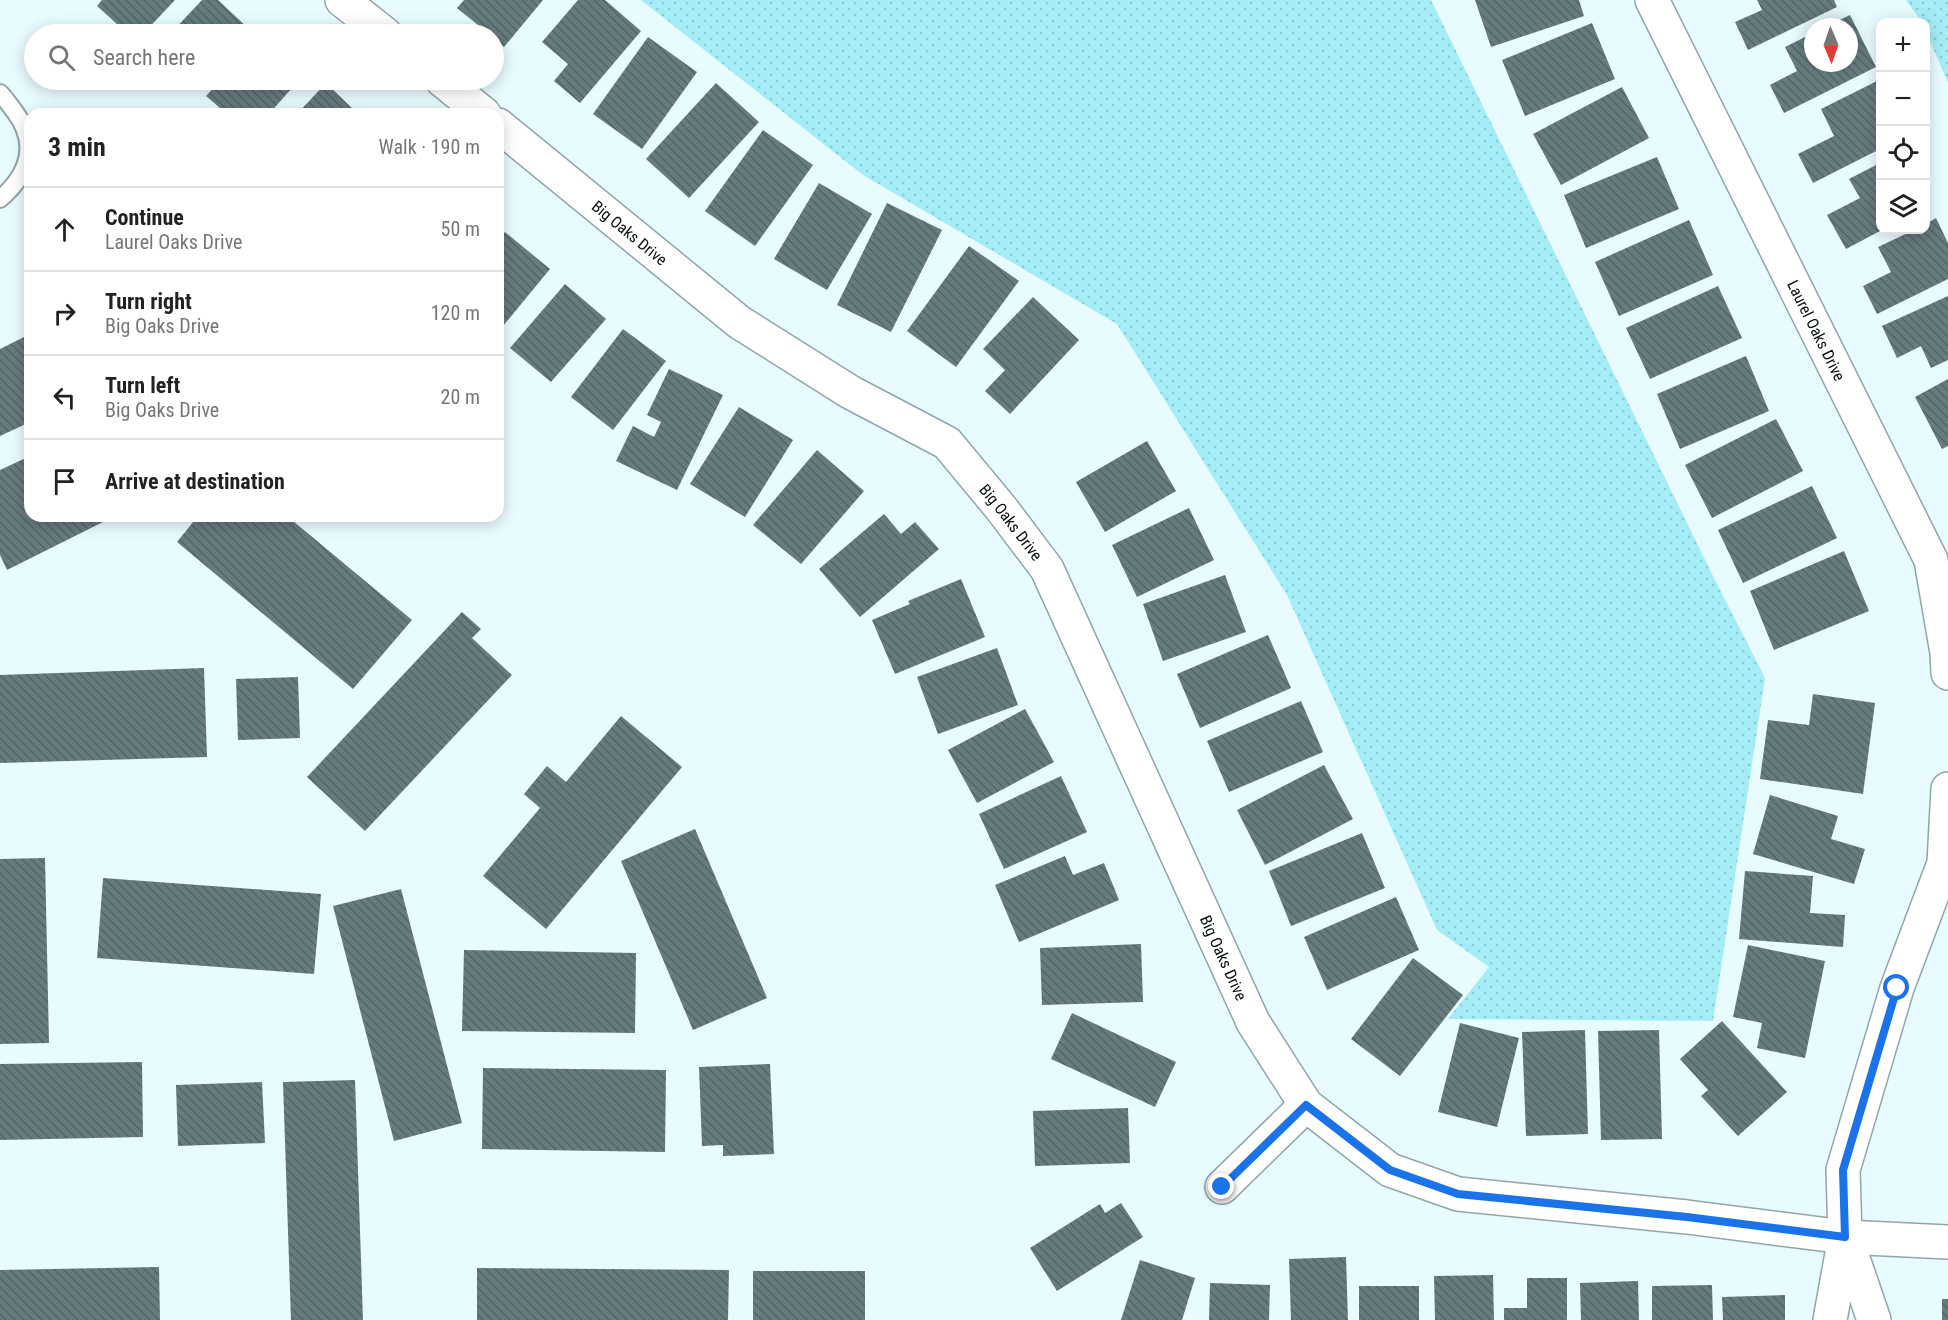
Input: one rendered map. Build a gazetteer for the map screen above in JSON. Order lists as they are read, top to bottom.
{
  "streets": {
    "street": ["Big Oaks Drive", "Laurel Oaks Drive"]
  },
  "north": "bottom",
  "page": {
    "map_buttons": ["+", "−"],
    "search": "Search here",
    "heading": ["3 min", "Walk · 190 m"],
    "list": [
      ["Continue", "Laurel Oaks Drive", "50 m"],
      ["Turn right", "Big Oaks Drive", "120 m"],
      ["Turn left", "Big Oaks Drive", "20 m"],
      "Arrive at destination"
    ]
  }
}
